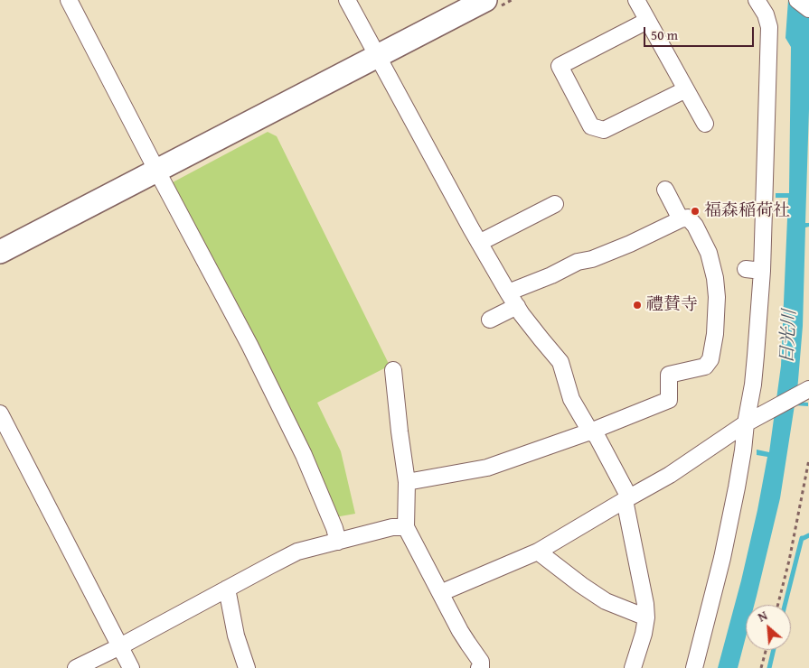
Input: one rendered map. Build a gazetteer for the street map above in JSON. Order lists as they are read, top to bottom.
{
  "water": ["日光川"],
  "places": ["福森稲荷社", "禮賛寺"],
  "scale_bar": "50 m",
  "north": "top left"
}
